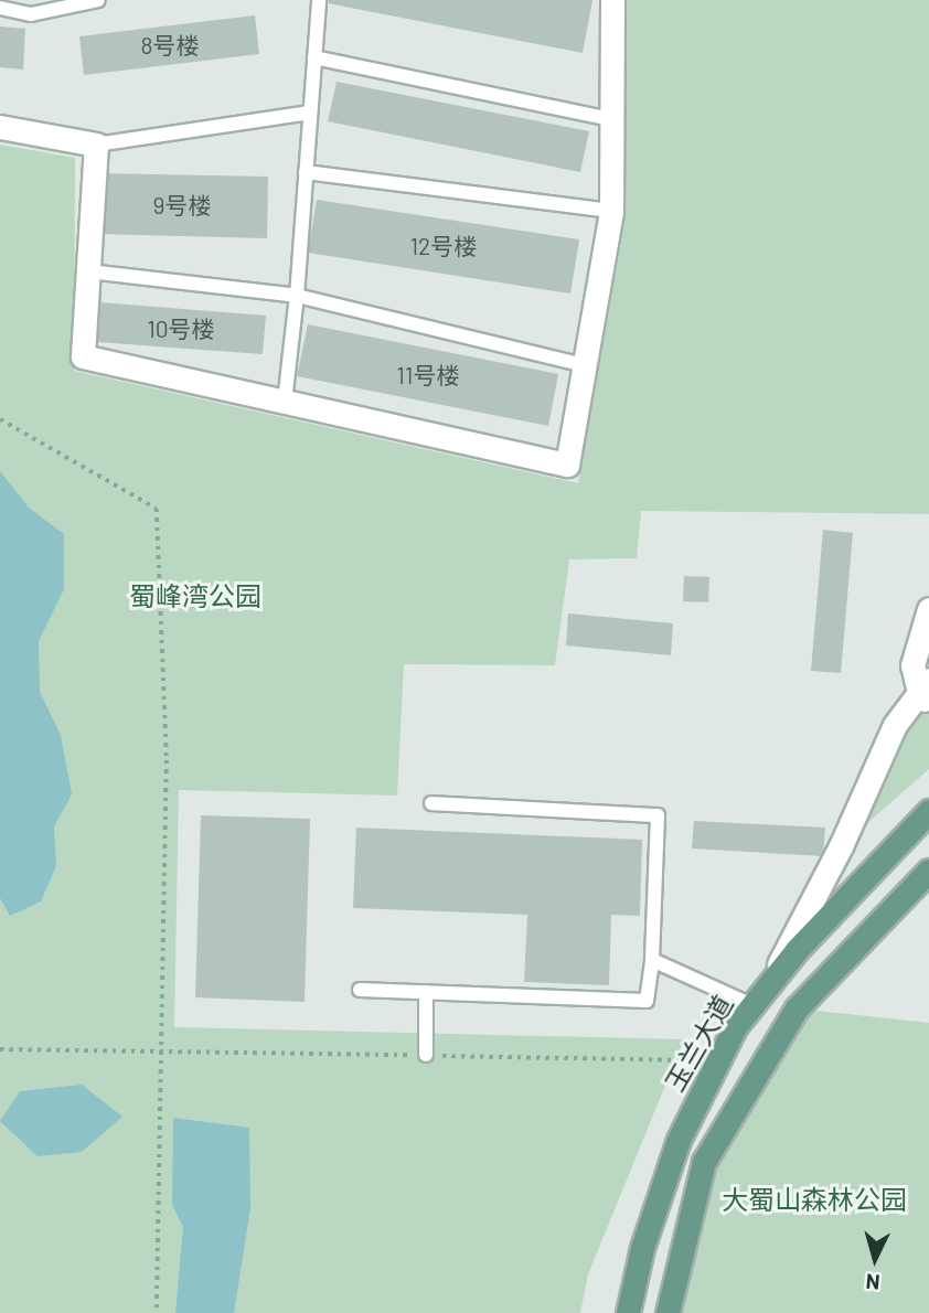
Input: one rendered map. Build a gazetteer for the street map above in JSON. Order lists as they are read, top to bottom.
{
  "streets": {
    "main road": ["玉兰大道"]
  },
  "parks": ["蜀峰湾公园", "大蜀山森林公园"],
  "house_numbers": [
    "8号楼",
    "9号楼",
    "12号楼",
    "10号楼",
    "11号楼"
  ],
  "north": "bottom"
}
